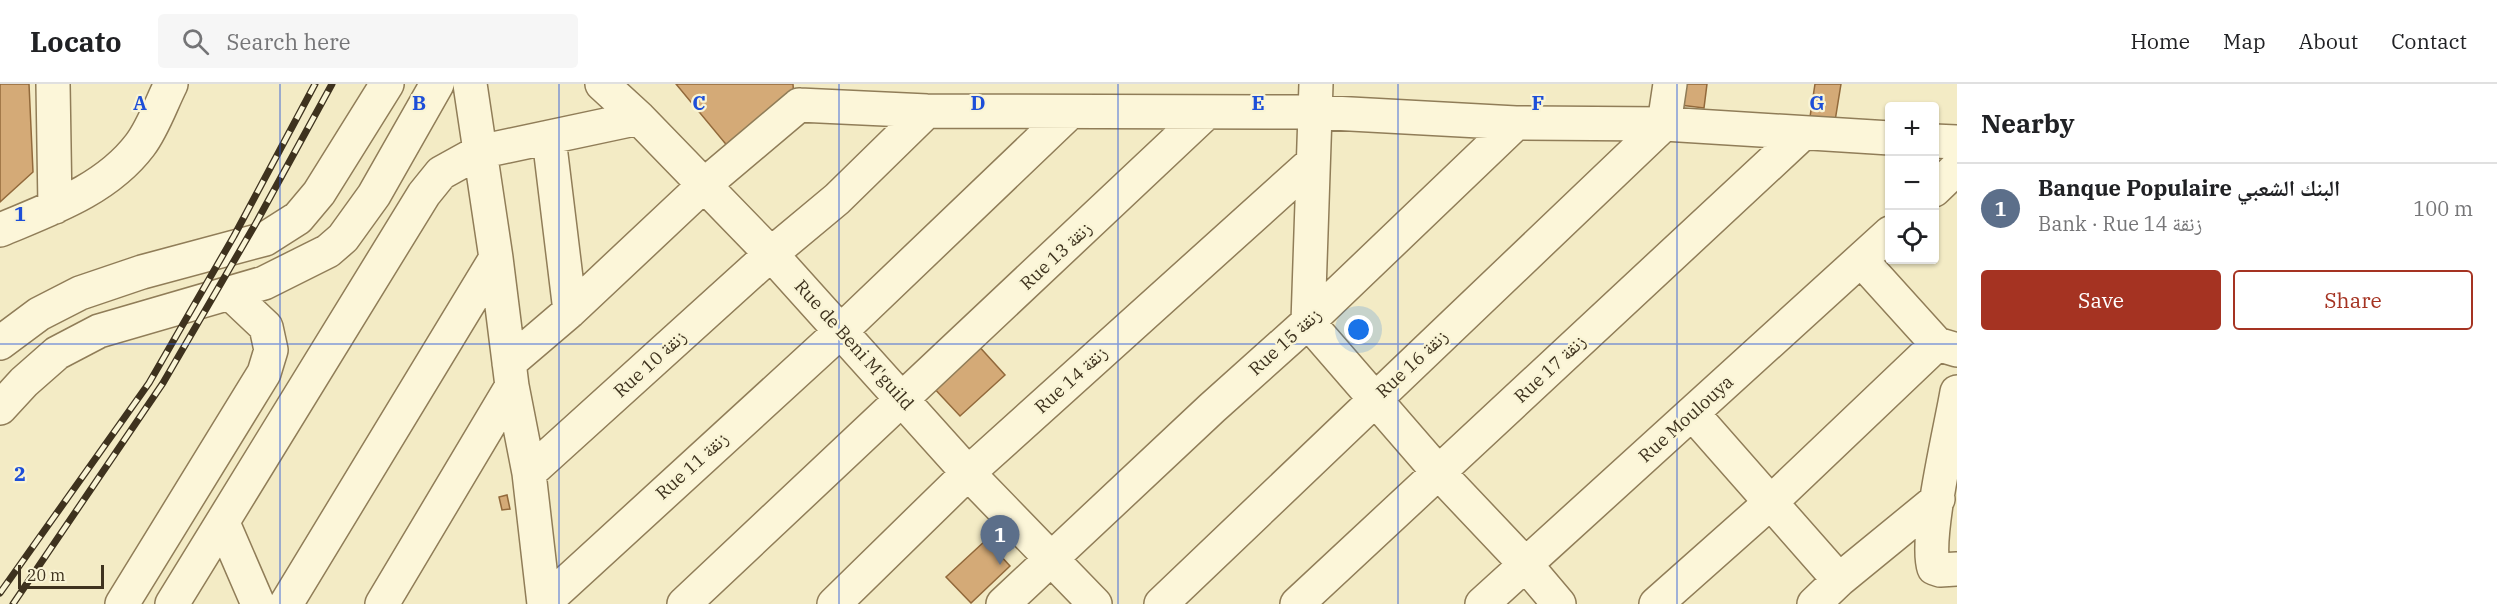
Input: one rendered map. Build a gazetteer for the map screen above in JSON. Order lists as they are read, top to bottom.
{
  "streets": {
    "street": [
      "Rue 13 زنقة",
      "Rue 15 زنقة",
      "Rue de Beni M'guild",
      "Rue 10 زنقة",
      "Rue 16 زنقة",
      "Rue 17 زنقة",
      "Rue 14 زنقة",
      "Rue Moulouya",
      "Rue 11 زنقة"
    ]
  },
  "crossings": [
    ["Rue 13 زنقة", "Rue de Beni M'guild"],
    ["Rue 15 زنقة", "Rue de Beni M'guild"],
    ["Rue de Beni M'guild", "Rue 10 زنقة"],
    ["Rue de Beni M'guild", "Rue 14 زنقة"],
    ["Rue de Beni M'guild", "Rue 11 زنقة"]
  ],
  "scale_bar": "20 m",
  "page": {
    "header": "Locato",
    "search": "Search here",
    "nav": [
      "Home",
      "Map",
      "About",
      "Contact"
    ],
    "heading": "Nearby",
    "map_buttons": ["+", "−"],
    "list": [
      {
        "mark": "1",
        "name": "Banque Populaire البنك الشعبي",
        "note": "Bank · Rue 14 زنقة",
        "value": "100 m"
      }
    ],
    "buttons": ["Save", "Share"],
    "pins": "1",
    "scale": "20 m"
  },
  "grid": {
    "columns": [
      "A",
      "B",
      "C",
      "D",
      "E",
      "F",
      "G"
    ],
    "rows": ["1", "2"]
  }
}
